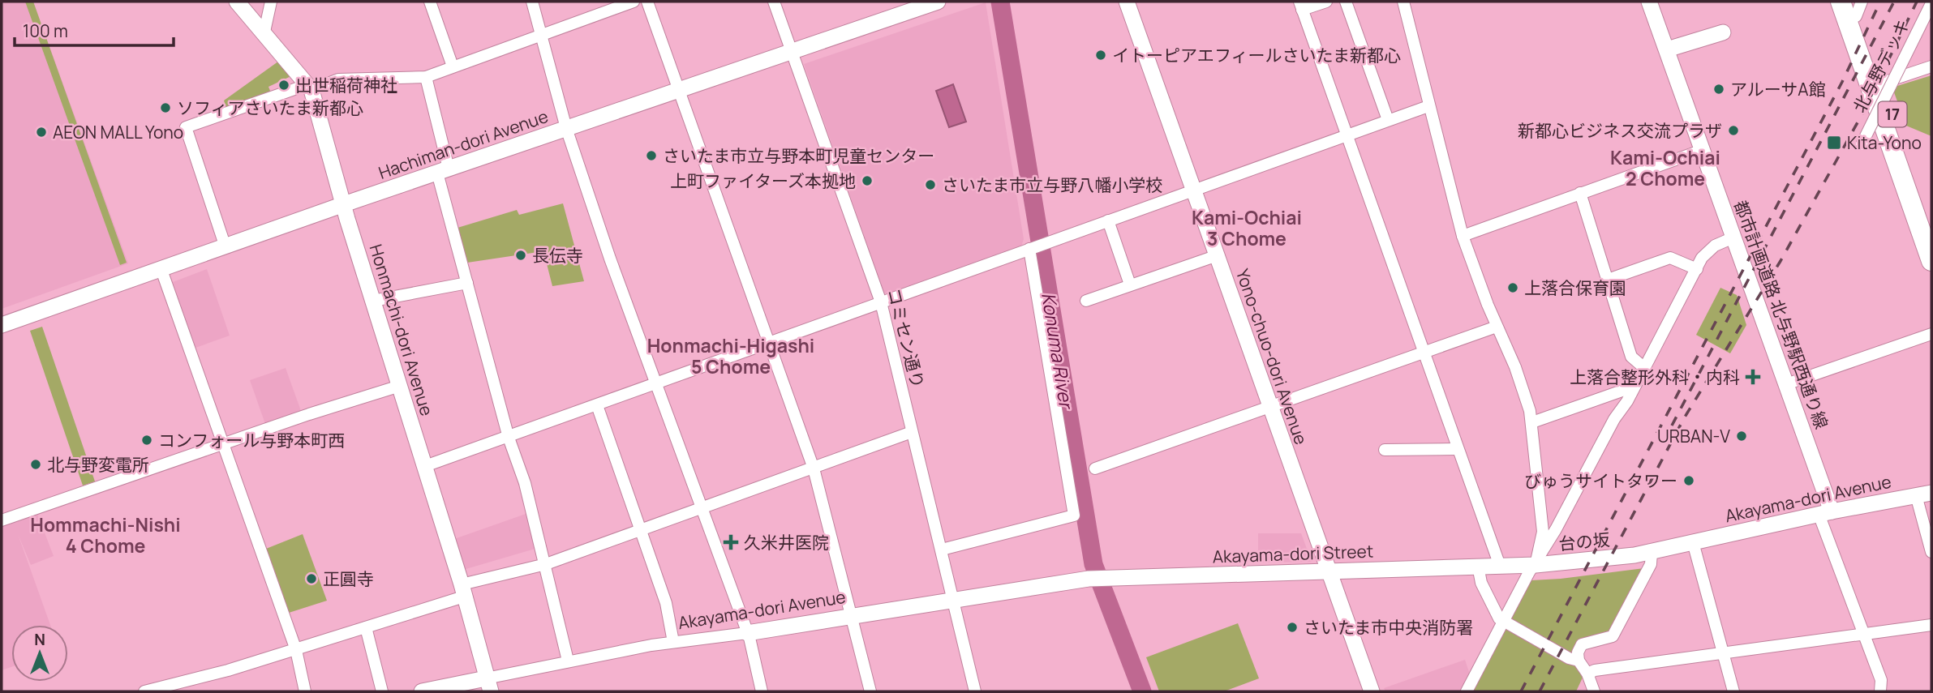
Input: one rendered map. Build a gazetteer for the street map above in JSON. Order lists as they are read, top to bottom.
{
  "streets": {
    "highway": ["17"],
    "street": [
      "北与野デッキ",
      "Hachiman-dori Avenue",
      "都市計画道路 北与野駅西通り線",
      "Honmachi-dori Avenue",
      "コミセン通り",
      "Yono-chuo-dori Avenue",
      "Akayama-dori Avenue",
      "台の坂",
      "Akayama-dori Street"
    ]
  },
  "crossings": [
    ["Hachiman-dori Avenue", "Honmachi-dori Avenue"],
    ["Hachiman-dori Avenue", "コミセン通り"],
    ["都市計画道路 北与野駅西通り線", "Akayama-dori Avenue"],
    ["Honmachi-dori Avenue", "Akayama-dori Avenue"],
    ["コミセン通り", "Akayama-dori Avenue"],
    ["Yono-chuo-dori Avenue", "Akayama-dori Street"],
    ["Akayama-dori Avenue", "台の坂"],
    ["Akayama-dori Avenue", "Akayama-dori Street"],
    ["台の坂", "Akayama-dori Street"]
  ],
  "districts": [
    "Kami-Ochiai 2 Chome",
    "Kami-Ochiai 3 Chome",
    "Honmachi-Higashi 5 Chome",
    "Hommachi-Nishi 4 Chome"
  ],
  "water": ["Konuma River"],
  "places": {
    "other": [
      "イトーピアエフィールさいたま新都心",
      "出世稲荷神社",
      "アルーサA館",
      "ソフィアさいたま新都心",
      "新都心ビジネス交流プラザ",
      "AEON MALL Yono",
      "さいたま市立与野本町児童センター",
      "上町ファイターズ本拠地",
      "さいたま市立与野八幡小学校",
      "長伝寺",
      "上落合保育園",
      "URBAN-V",
      "コンフォール与野本町西",
      "北与野変電所",
      "びゅうサイトタワー",
      "正圓寺",
      "さいたま市中央消防署"
    ],
    "transit": ["Kita-Yono"],
    "health": ["上落合整形外科・内科", "久米井医院"]
  },
  "scale_bar": "100 m",
  "north": "top"
}
